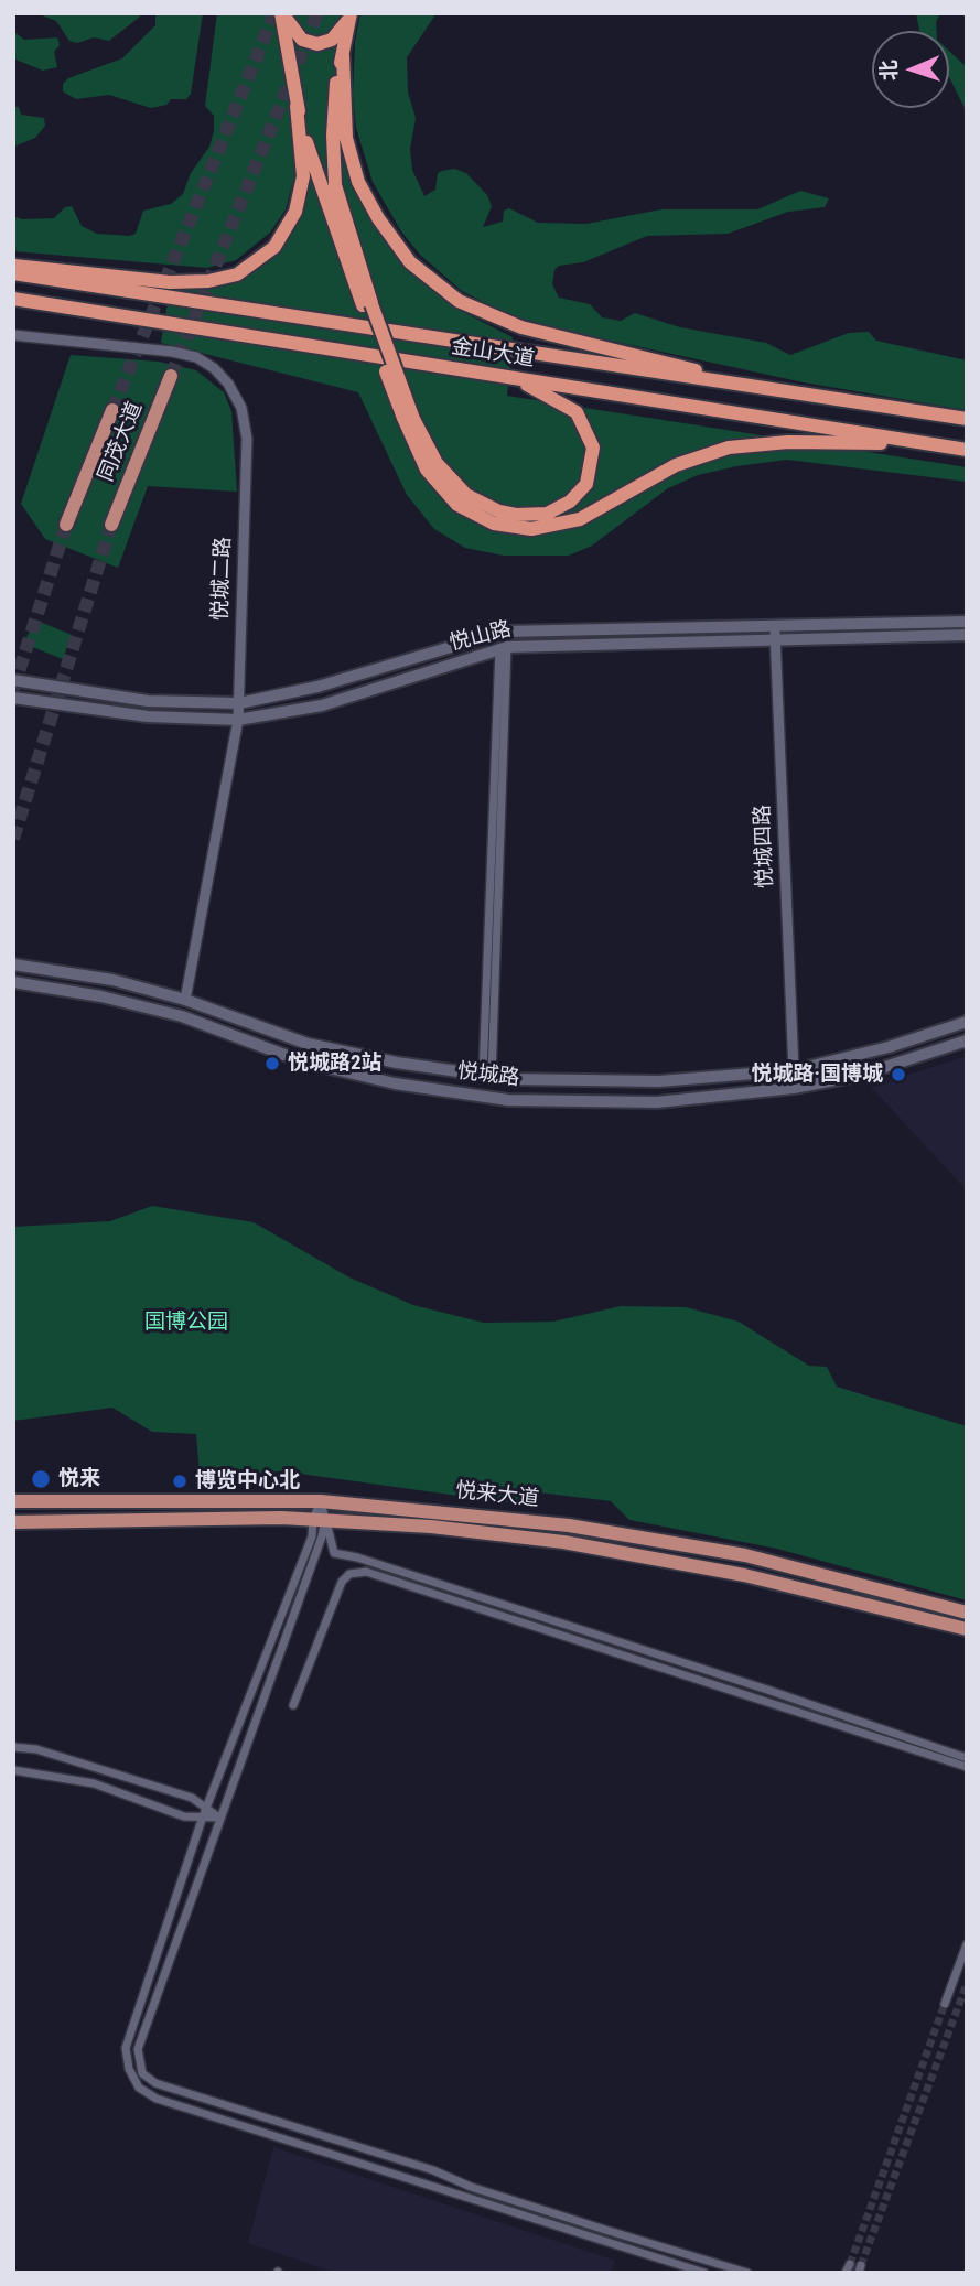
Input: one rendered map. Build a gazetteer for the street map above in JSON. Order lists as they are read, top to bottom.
{
  "streets": {
    "highway": ["金山大道"],
    "main road": [
      "同茂大道",
      "悦山路",
      "悦城路",
      "悦来大道"
    ],
    "street": ["悦城二路", "悦城四路"]
  },
  "crossings": [
    ["悦城二路", "悦山路"],
    ["悦城二路", "悦城路"],
    ["悦山路", "悦城四路"],
    ["悦城四路", "悦城路"]
  ],
  "parks": ["国博公园"],
  "places": [
    "悦城路2站",
    "悦城路·国博城",
    "悦来",
    "博览中心北"
  ],
  "north": "left"
}
